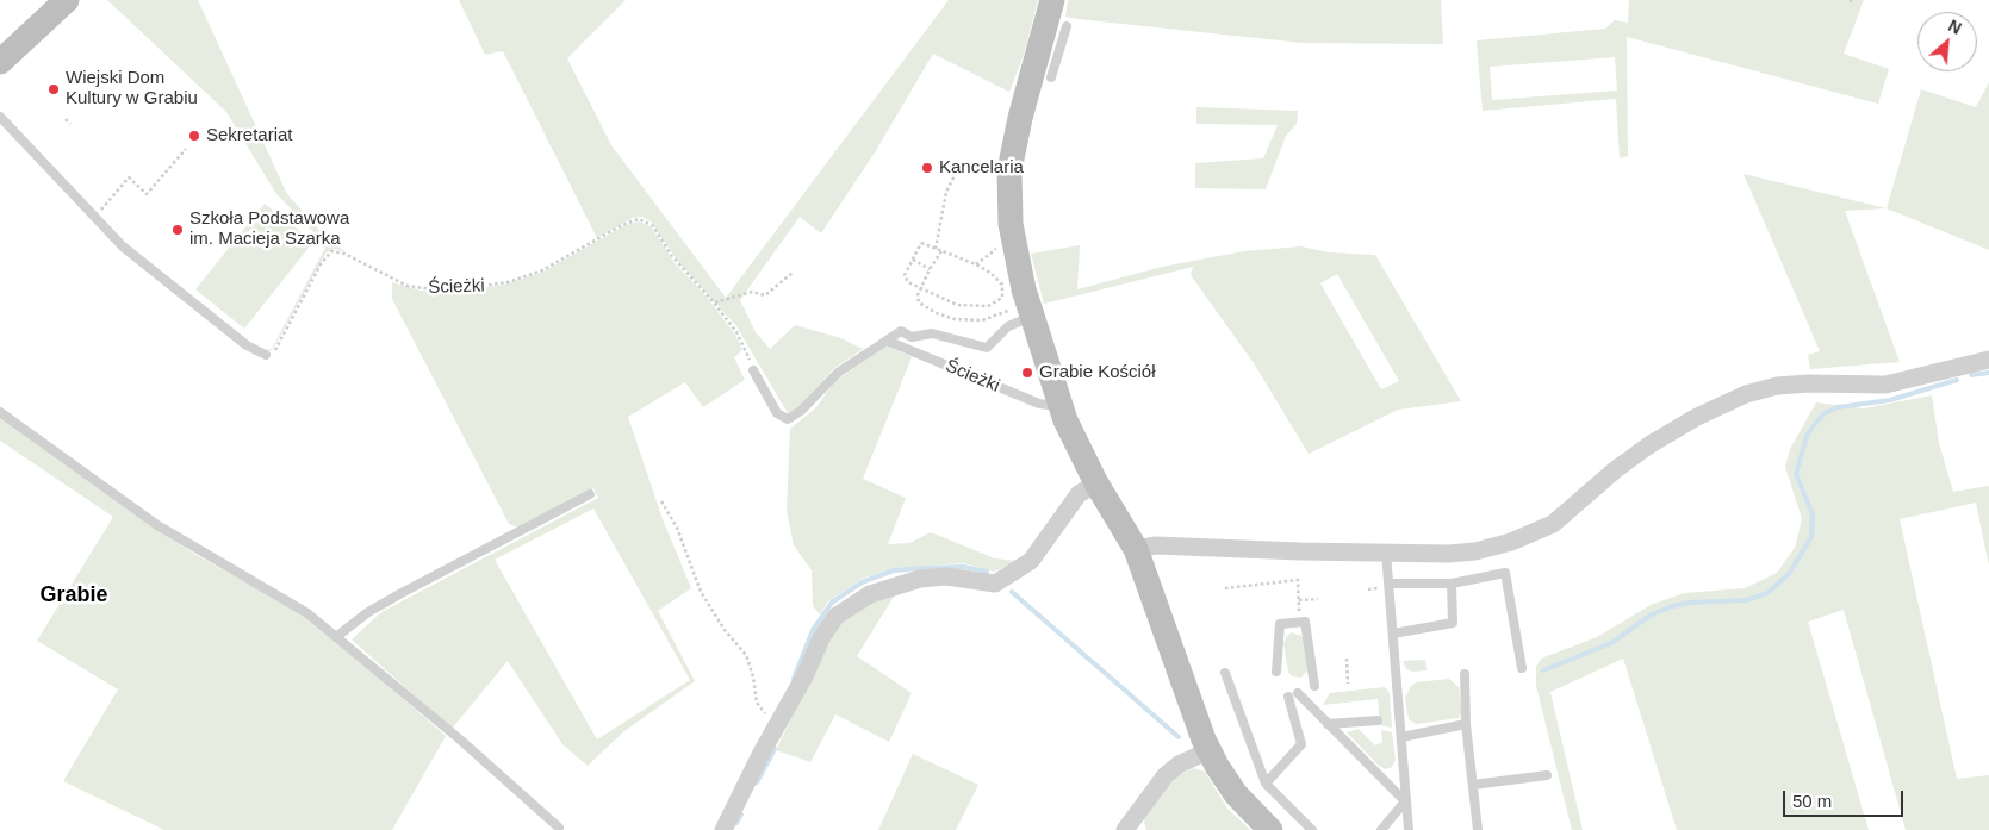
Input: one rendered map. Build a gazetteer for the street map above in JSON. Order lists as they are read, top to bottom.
{
  "streets": {
    "lane": ["Ścieżki"]
  },
  "districts": ["Grabie"],
  "places": [
    "Wiejski Dom Kultury w Grabiu",
    "Sekretariat",
    "Kancelaria",
    "Szkoła Podstawowa im. Macieja Szarka",
    "Grabie Kościół"
  ],
  "scale_bar": "50 m",
  "north": "top right"
}
